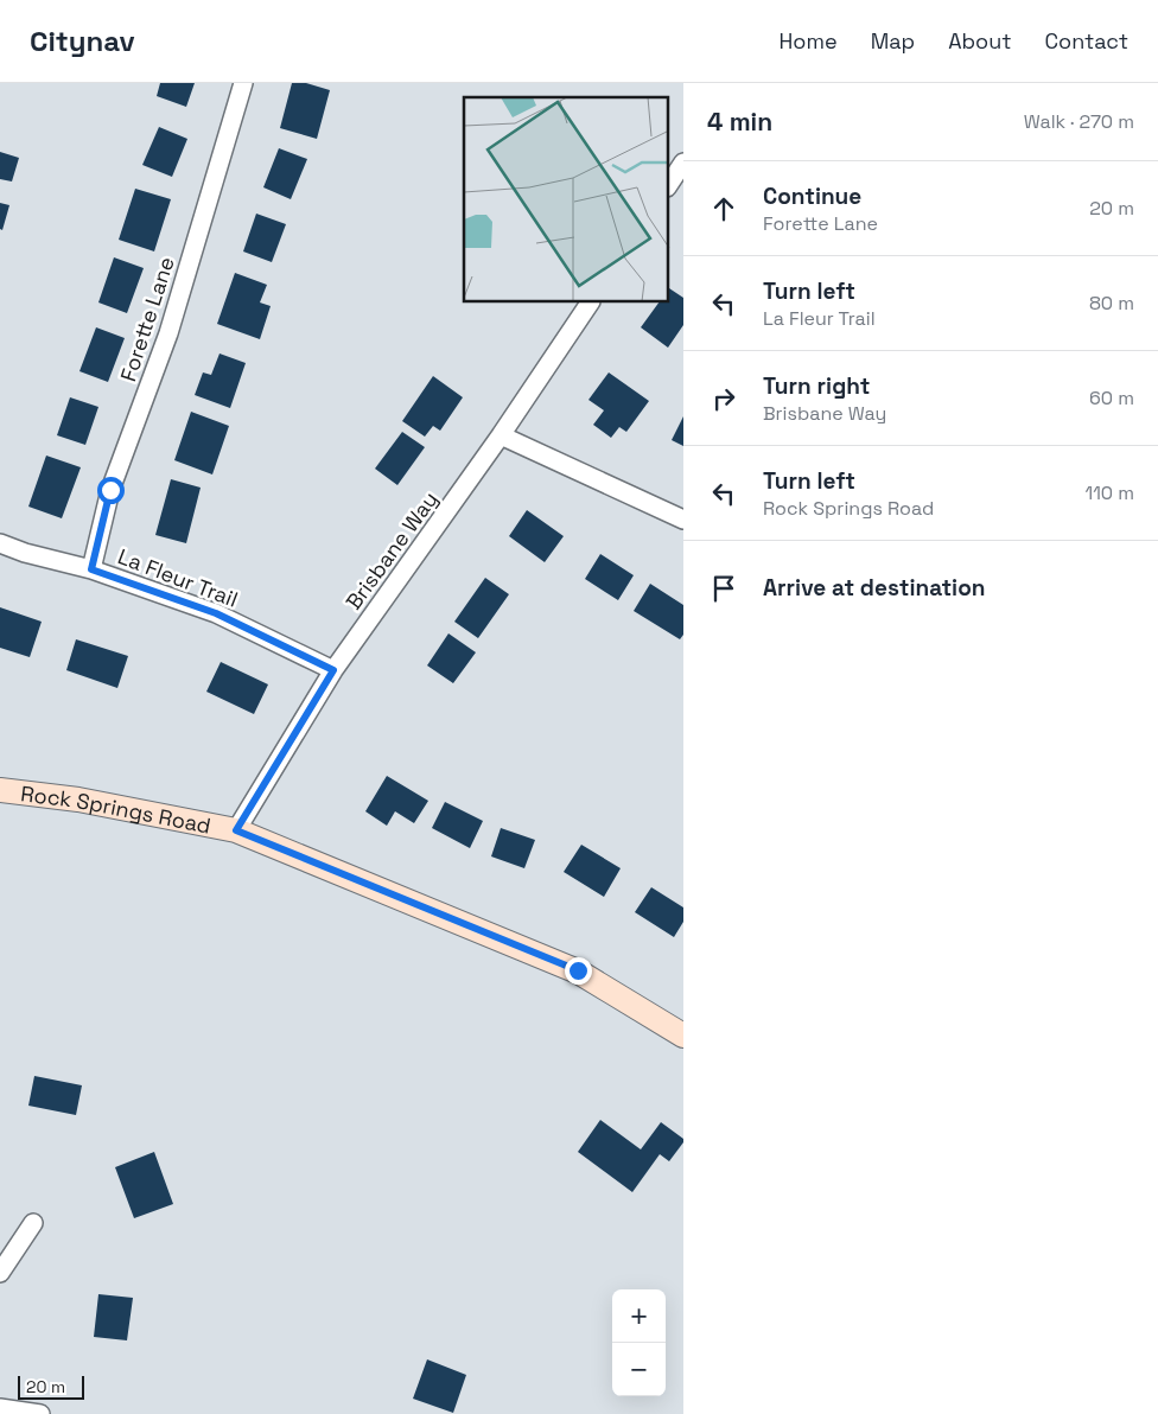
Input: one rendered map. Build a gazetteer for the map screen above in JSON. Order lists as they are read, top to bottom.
{
  "streets": {
    "street": [
      "Forette Lane",
      "Brisbane Way",
      "La Fleur Trail",
      "Rock Springs Road"
    ]
  },
  "crossings": [
    ["Forette Lane", "La Fleur Trail"],
    ["Brisbane Way", "La Fleur Trail"],
    ["Brisbane Way", "Rock Springs Road"]
  ],
  "scale_bar": "20 m",
  "page": {
    "header": "Citynav",
    "nav": [
      "Home",
      "Map",
      "About",
      "Contact"
    ],
    "heading": ["4 min", "Walk · 270 m"],
    "list": [
      ["Continue", "Forette Lane", "20 m"],
      ["Turn left", "La Fleur Trail", "80 m"],
      ["Turn right", "Brisbane Way", "60 m"],
      ["Turn left", "Rock Springs Road", "110 m"],
      "Arrive at destination"
    ],
    "map_buttons": ["+", "−"],
    "scale": "20 m"
  }
}
